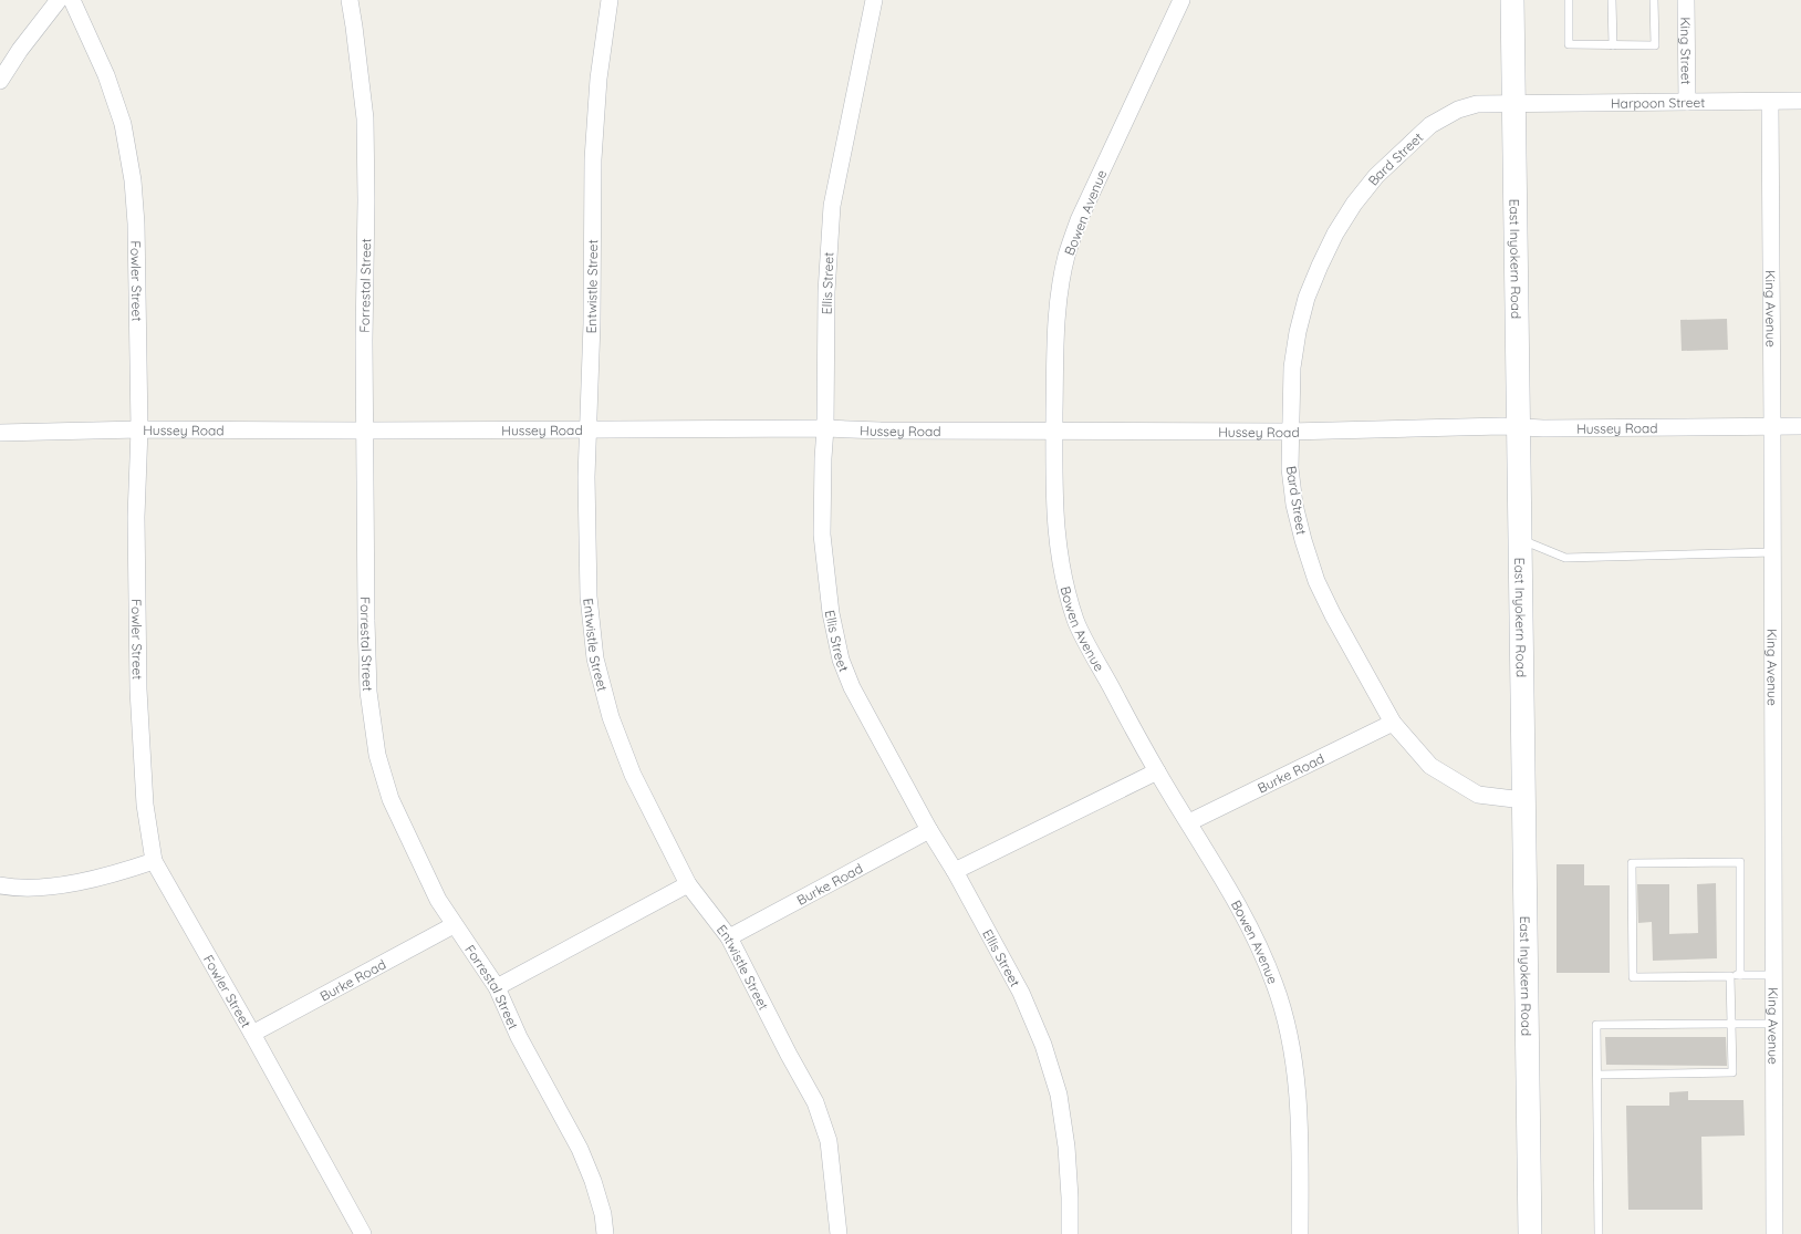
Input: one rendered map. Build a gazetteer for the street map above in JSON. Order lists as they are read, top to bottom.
{
  "streets": {
    "street": [
      "King Street",
      "Harpoon Street",
      "Bard Street",
      "Bowen Avenue",
      "East Inyokern Road",
      "Fowler Street",
      "Ellis Street",
      "Forrestal Street",
      "Entwistle Street",
      "King Avenue",
      "Hussey Road",
      "Burke Road"
    ]
  },
  "crossings": [
    ["King Street", "Harpoon Street"],
    ["Harpoon Street", "Bard Street"],
    ["Harpoon Street", "East Inyokern Road"],
    ["Harpoon Street", "King Avenue"],
    ["Bard Street", "East Inyokern Road"],
    ["Bard Street", "Hussey Road"],
    ["Bard Street", "Burke Road"],
    ["Bowen Avenue", "Hussey Road"],
    ["Bowen Avenue", "Burke Road"],
    ["East Inyokern Road", "Hussey Road"],
    ["Fowler Street", "Hussey Road"],
    ["Fowler Street", "Burke Road"],
    ["Ellis Street", "Hussey Road"],
    ["Ellis Street", "Burke Road"],
    ["Forrestal Street", "Hussey Road"],
    ["Forrestal Street", "Burke Road"],
    ["Entwistle Street", "Hussey Road"],
    ["Entwistle Street", "Burke Road"],
    ["King Avenue", "Hussey Road"]
  ]
}
